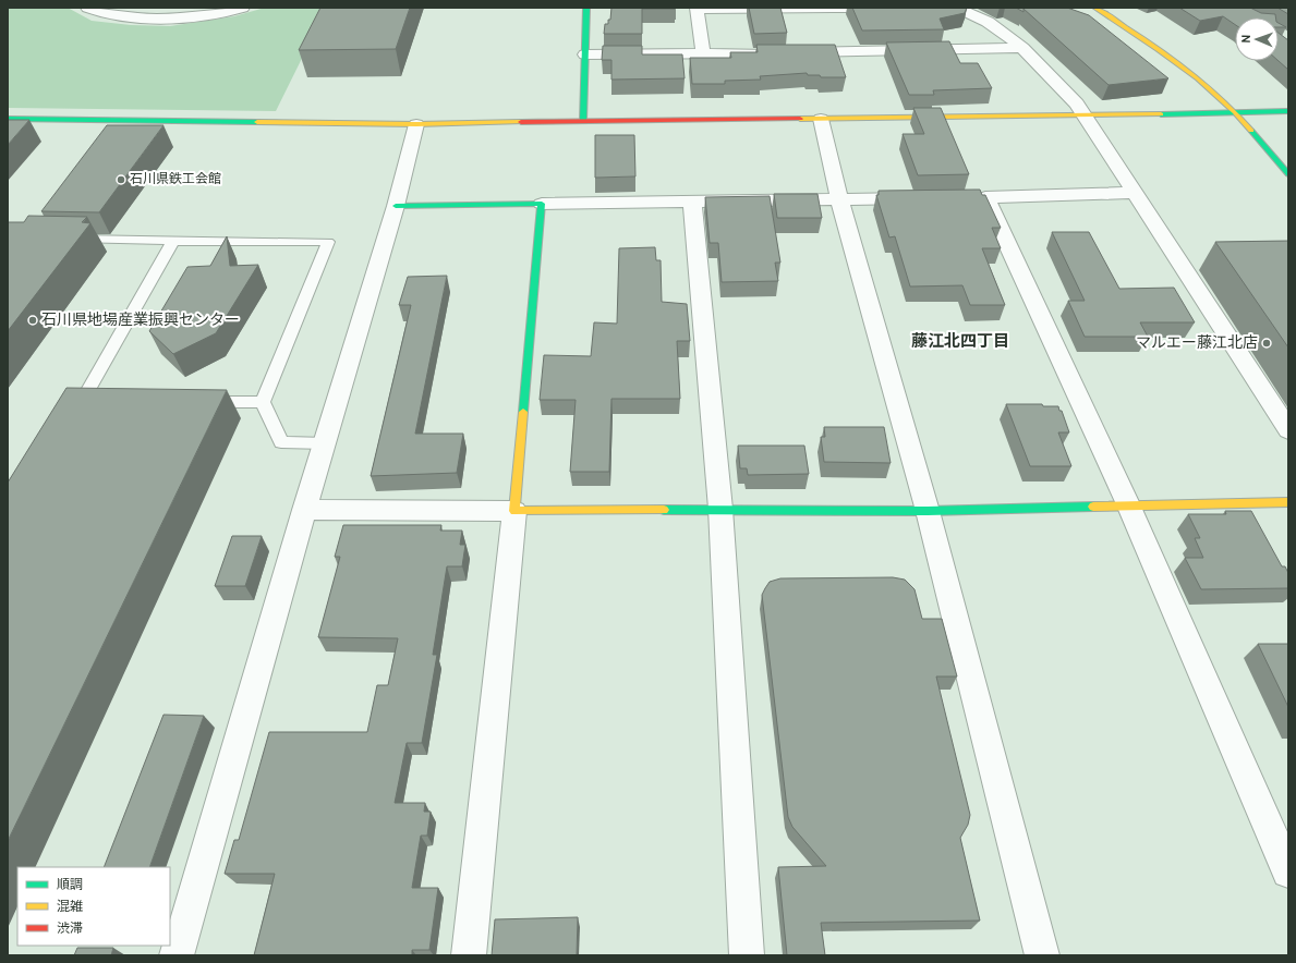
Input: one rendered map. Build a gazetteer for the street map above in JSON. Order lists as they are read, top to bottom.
{
  "districts": ["藤江北四丁目"],
  "places": ["石川県鉄工会館", "石川県地場産業振興センター", "マルエー藤江北店"],
  "legend": ["順調", "混雑", "渋滞"],
  "north": "left"
}
